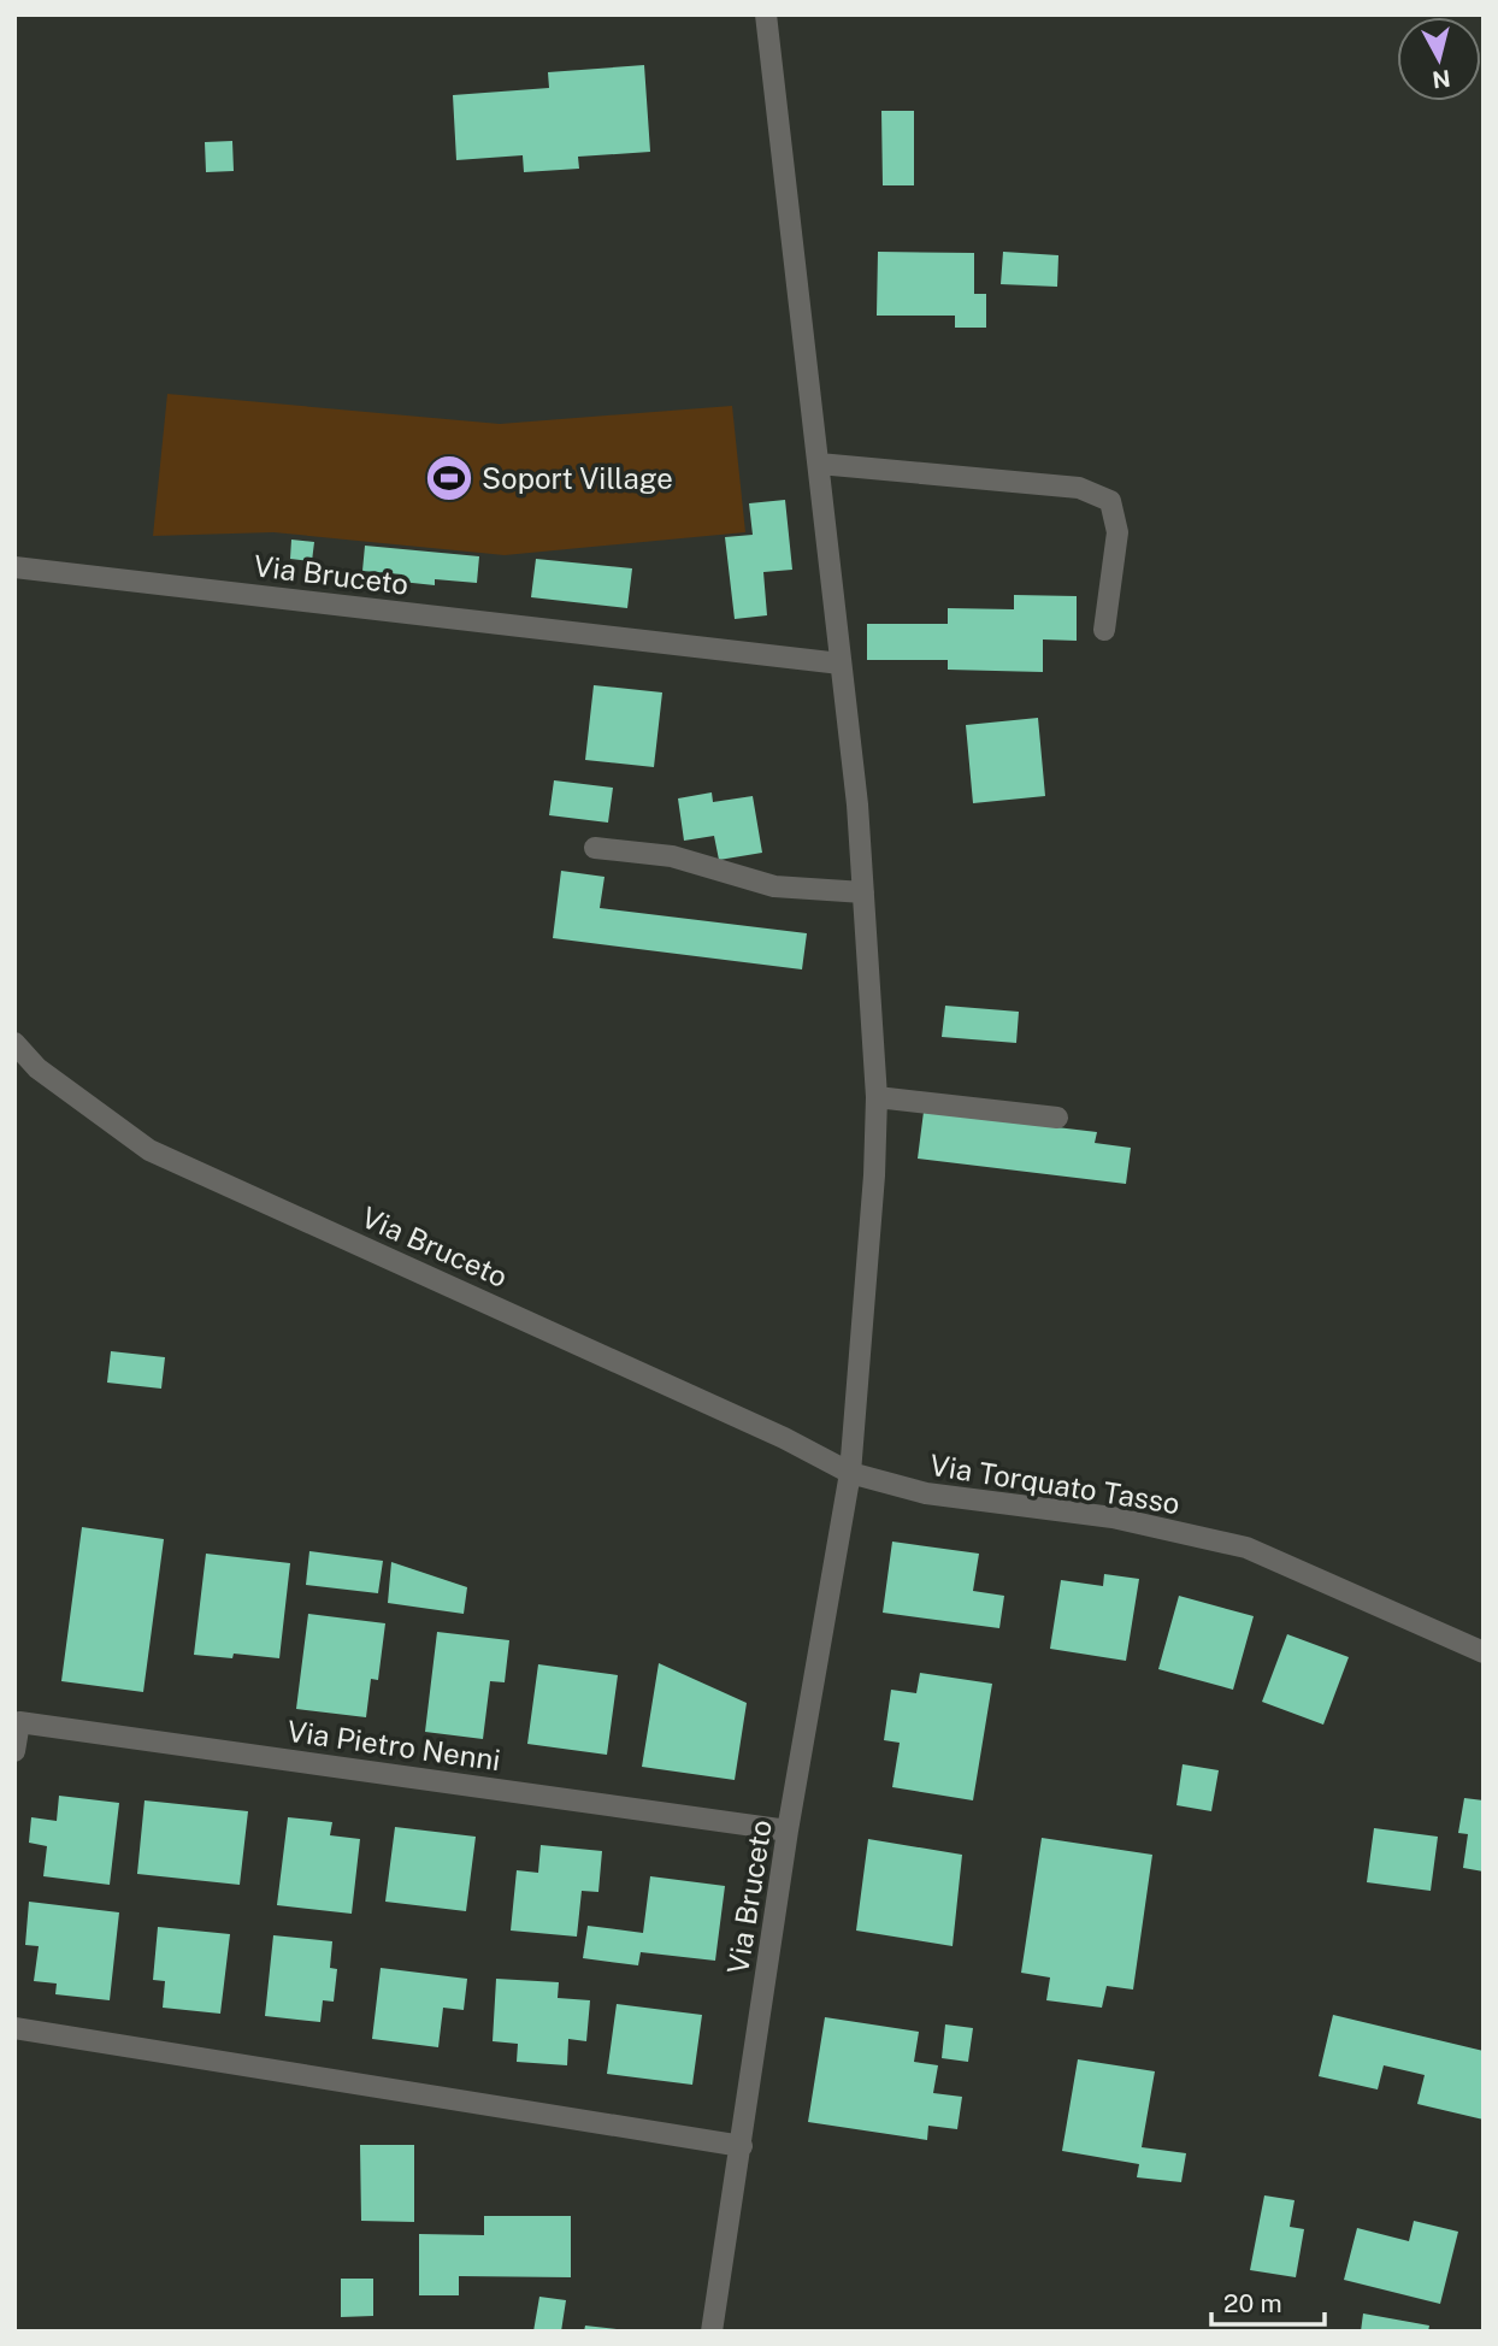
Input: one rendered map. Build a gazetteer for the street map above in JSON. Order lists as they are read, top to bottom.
{
  "streets": {
    "street": ["Via Bruceto", "Via Torquato Tasso", "Via Pietro Nenni"]
  },
  "crossings": [
    ["Via Bruceto", "Via Torquato Tasso"],
    ["Via Bruceto", "Via Pietro Nenni"]
  ],
  "places": {
    "sports": ["Soport Village"]
  },
  "scale_bar": "20 m",
  "north": "bottom"
}
